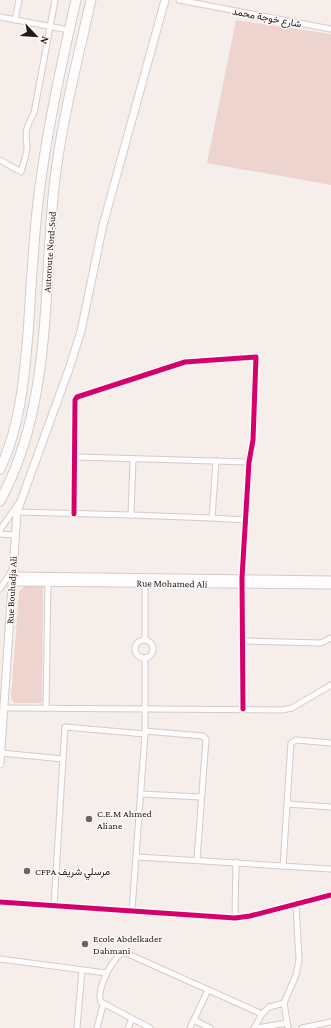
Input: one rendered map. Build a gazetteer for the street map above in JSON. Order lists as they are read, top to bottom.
{
  "streets": {
    "highway": ["Autoroute Nord-Sud"],
    "main road": ["Rue Mohamed Ali", "Rue Bouhadja Ali"],
    "street": ["شارع خوجة محمد"]
  },
  "crossings": [
    ["Rue Mohamed Ali", "Rue Bouhadja Ali"]
  ],
  "places": ["C.E.M Ahmed Aliane", "CFPA مرسلي شريف", "Ecole Abdelkader Dahmani"],
  "north": "bottom right"
}
